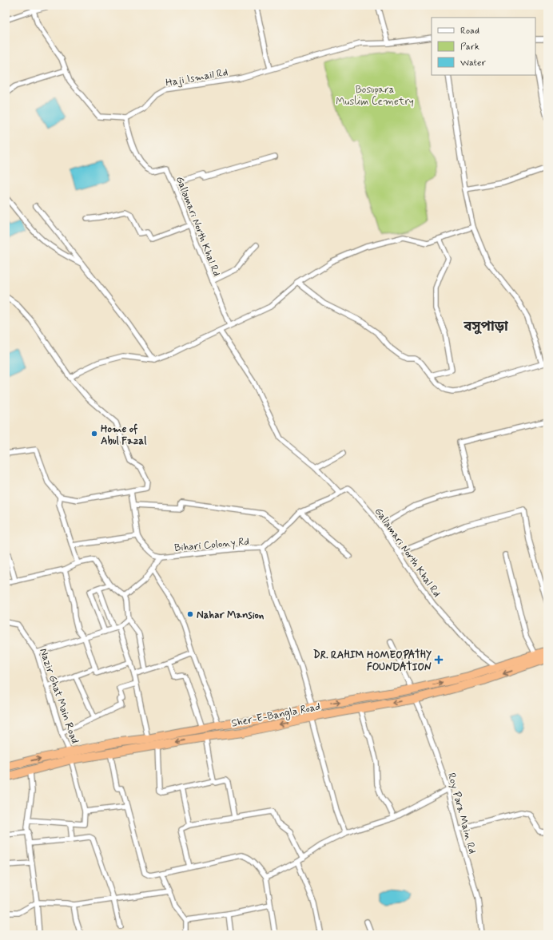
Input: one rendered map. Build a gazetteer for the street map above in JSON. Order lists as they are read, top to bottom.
{
  "streets": {
    "highway": ["Sher-E-Bangla Road"],
    "street": [
      "Haji Ismail Rd",
      "Gallamari North Khal Rd",
      "Bihari Colony Rd",
      "Nazir Ghat Main Road",
      "Roy Para Main Rd"
    ]
  },
  "crossings": [
    ["Haji Ismail Rd", "Gallamari North Khal Rd"],
    ["Gallamari North Khal Rd", "Sher-E-Bangla Road"],
    ["Nazir Ghat Main Road", "Sher-E-Bangla Road"],
    ["Sher-E-Bangla Road", "Roy Para Main Rd"]
  ],
  "districts": ["বসুপাড়া"],
  "parks": ["Bosupara Muslim Cemetry"],
  "places": {
    "other": ["Home of Abul Fazal", "Nahar Mansion"],
    "health": ["DR. RAHIM HOMEOPATHY FOUNDATION"]
  },
  "legend": ["Road", "Park", "Water"]
}
